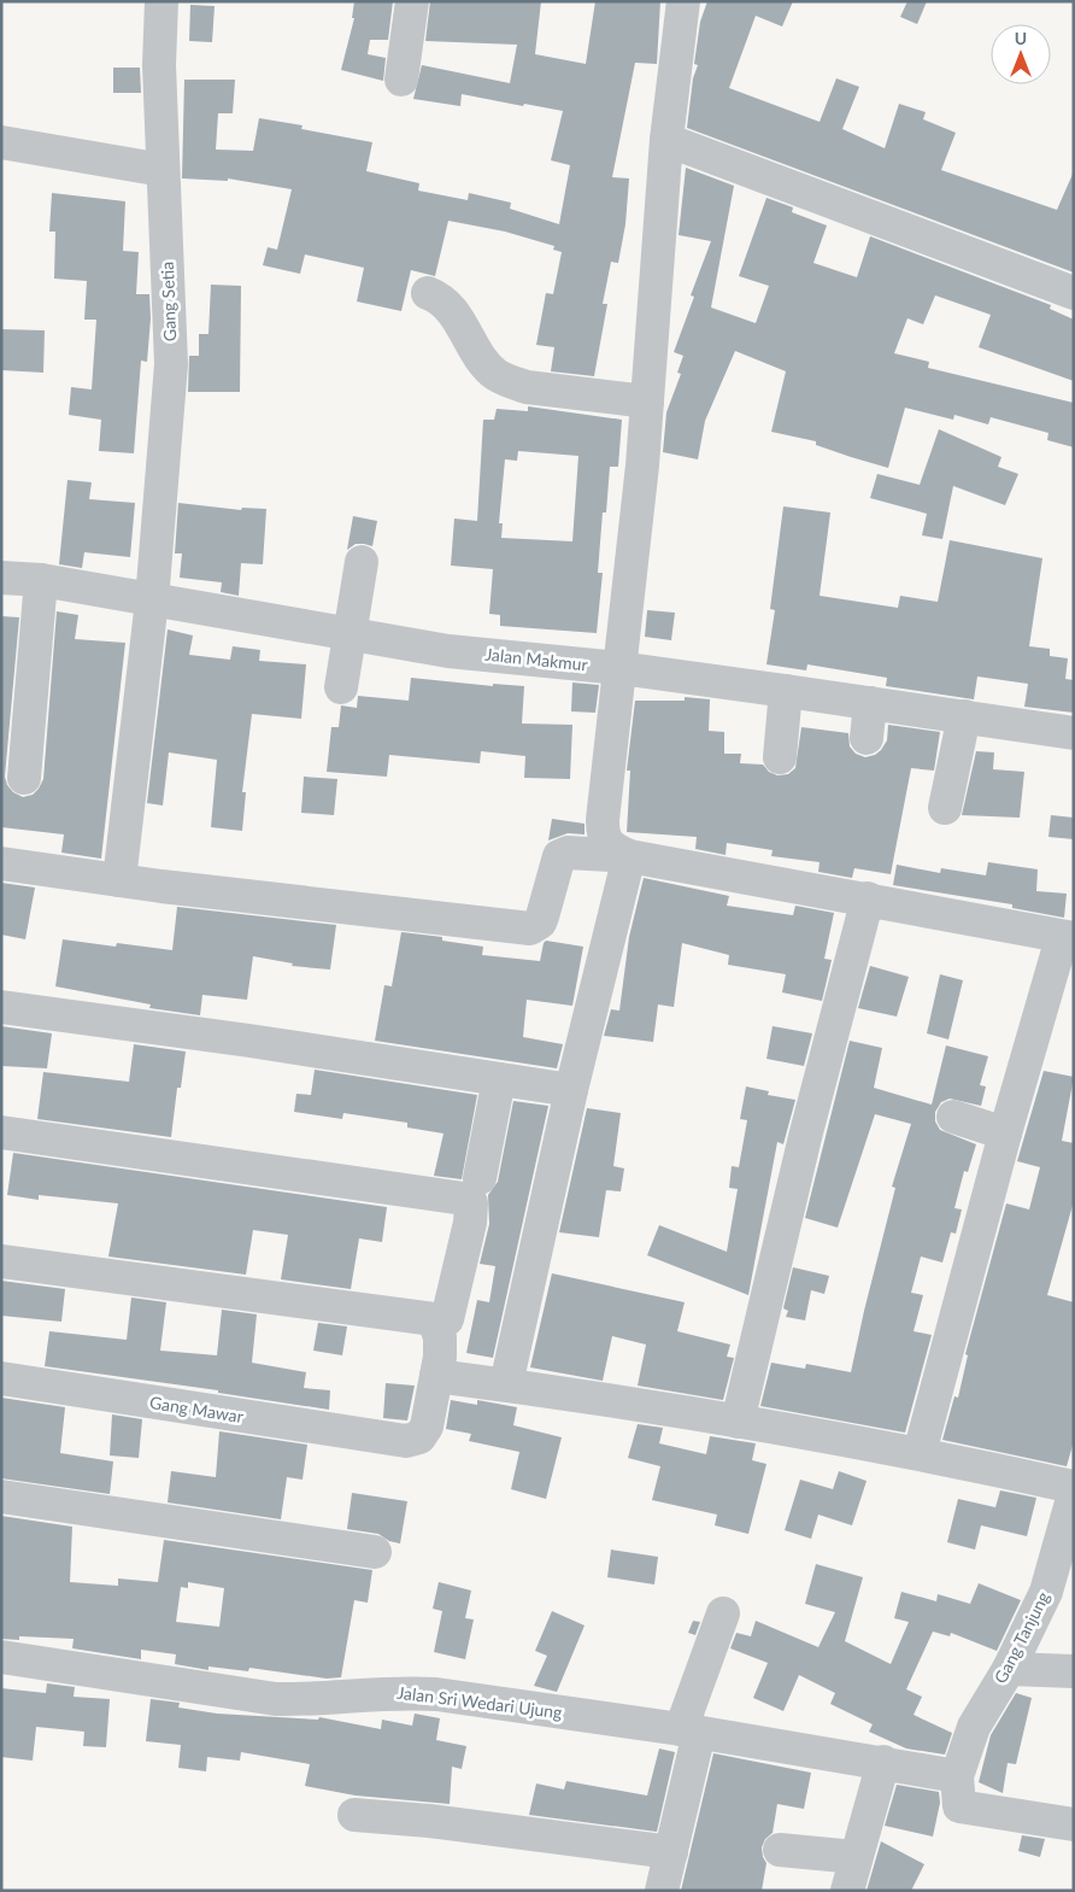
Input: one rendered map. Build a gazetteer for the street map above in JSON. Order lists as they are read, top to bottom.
{
  "streets": {
    "street": [
      "Gang Setia",
      "Jalan Makmur",
      "Gang Mawar",
      "Gang Tanjung",
      "Jalan Sri Wedari Ujung"
    ]
  },
  "crossings": [
    ["Gang Setia", "Jalan Makmur"],
    ["Gang Tanjung", "Jalan Sri Wedari Ujung"]
  ],
  "north": "top"
}
